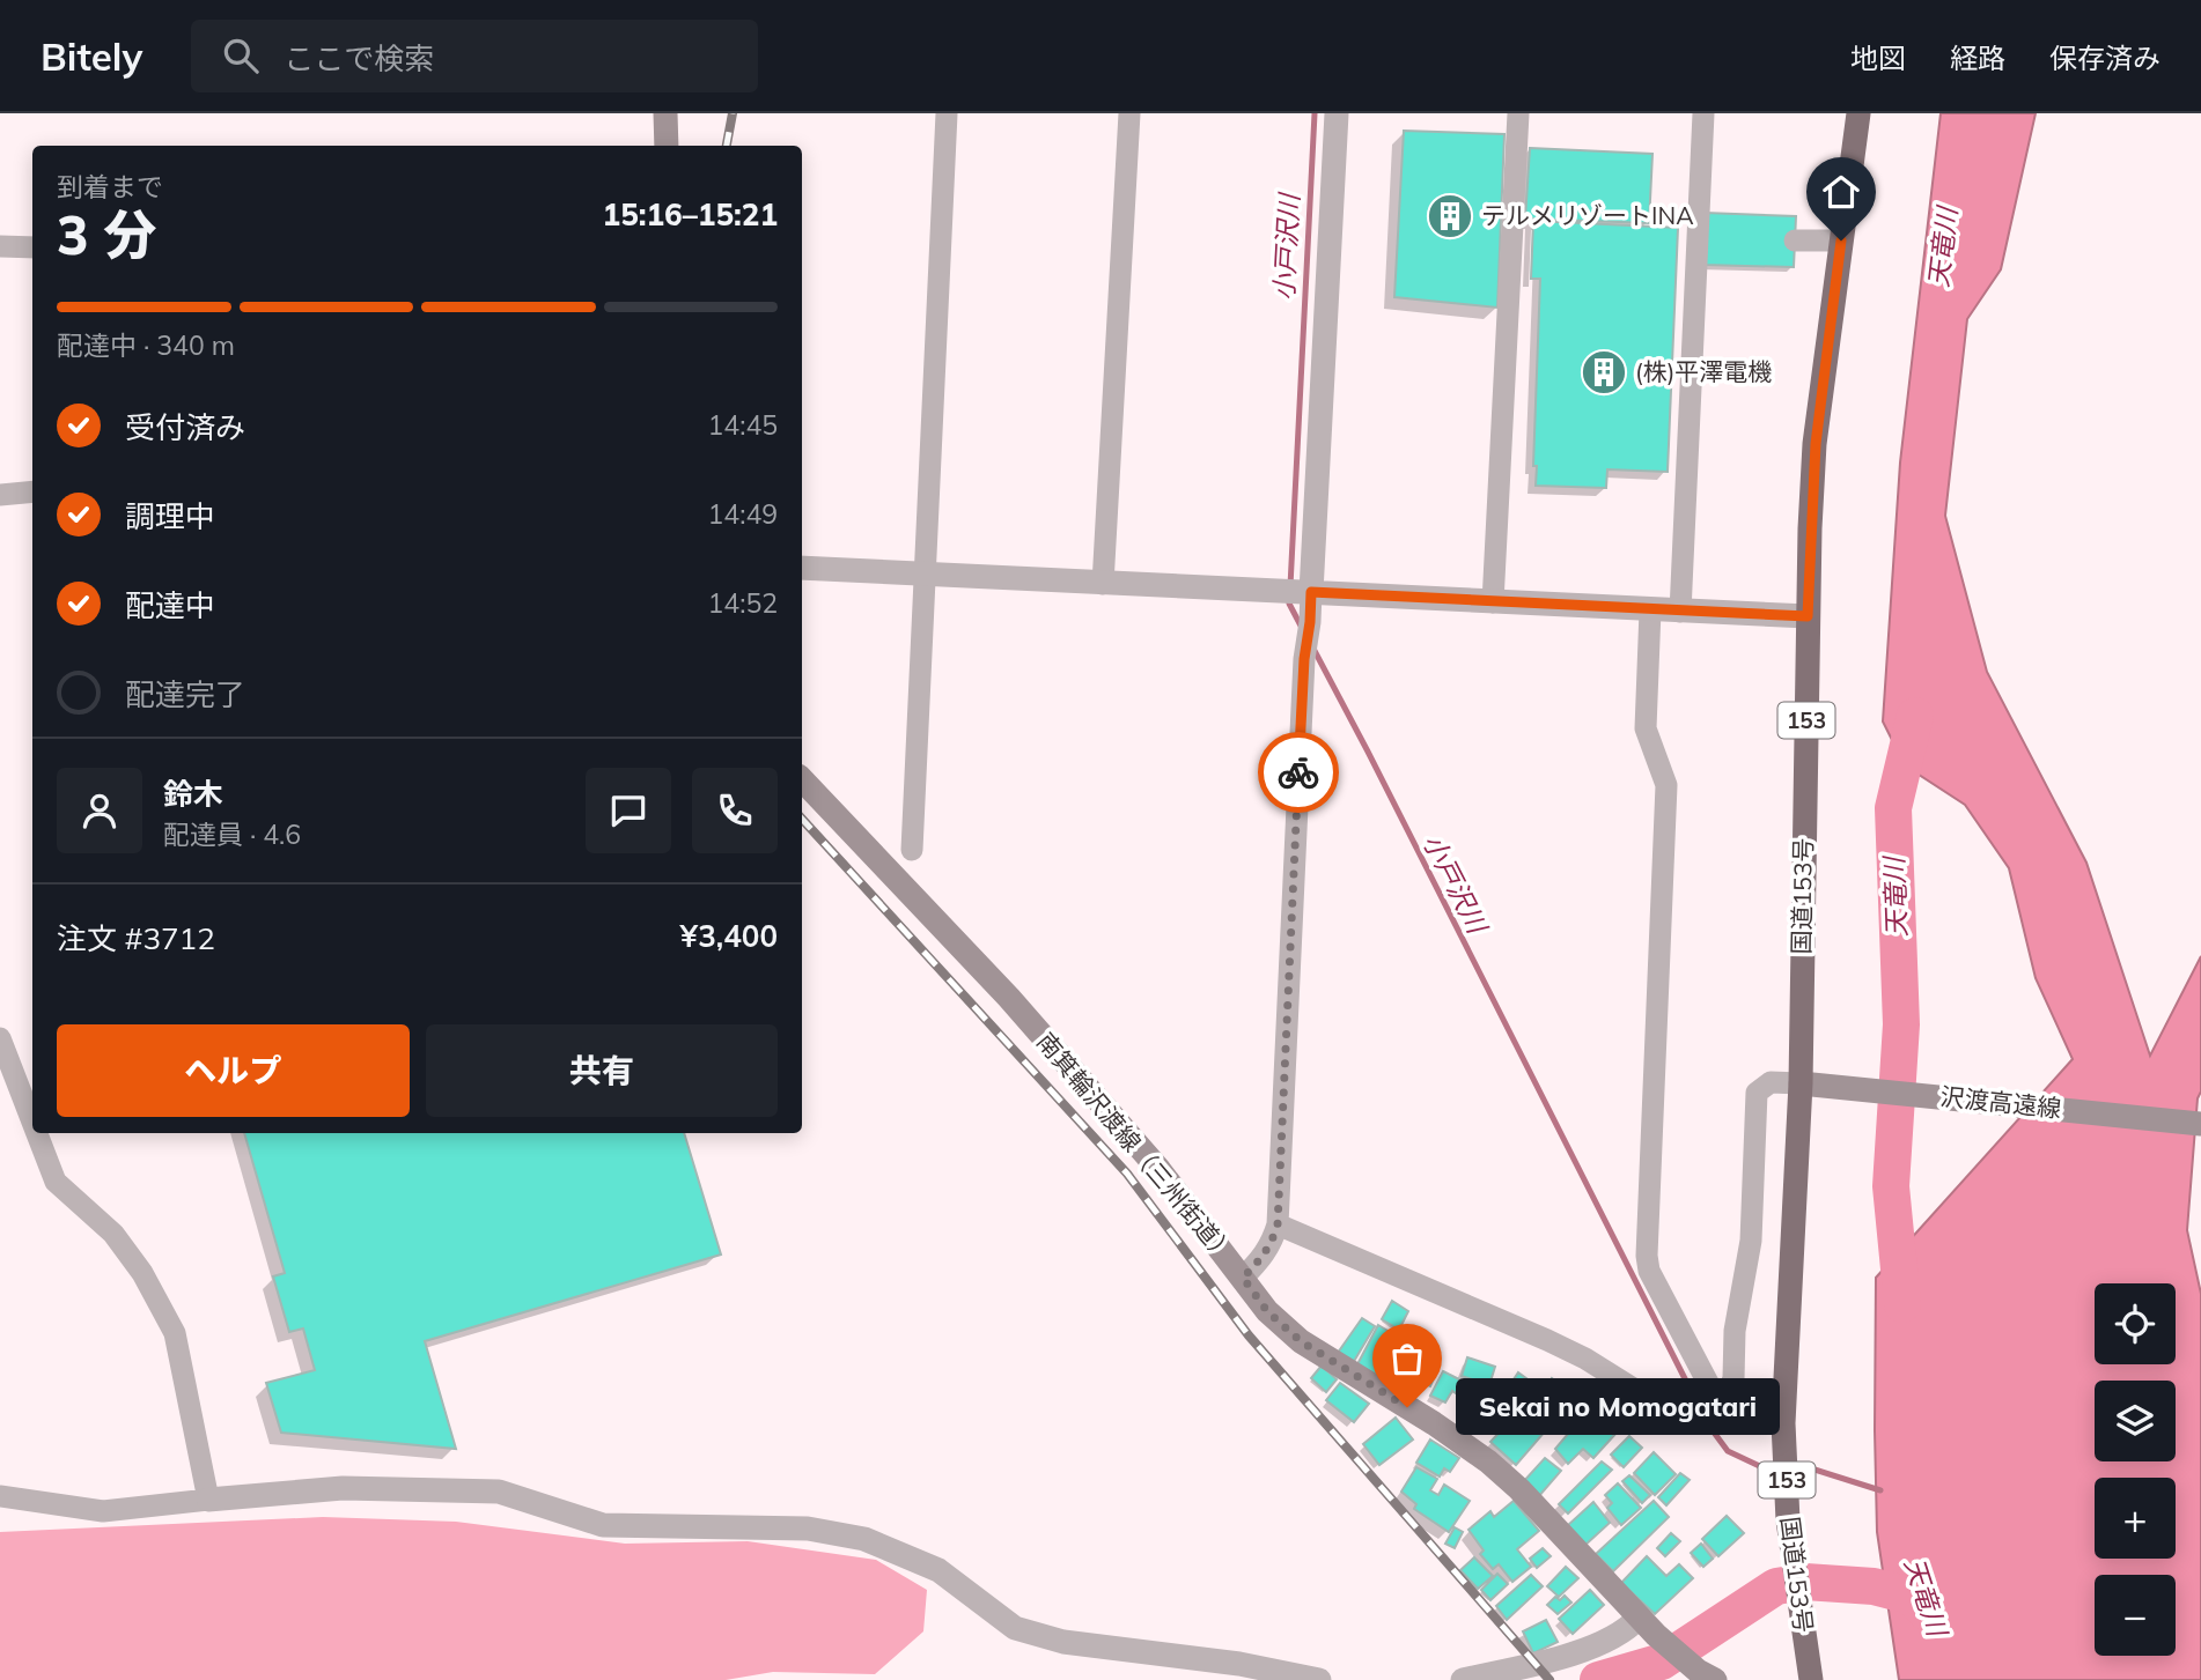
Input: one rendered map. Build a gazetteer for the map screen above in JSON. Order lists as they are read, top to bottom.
{
  "streets": {
    "highway": ["153", "国道153号"],
    "main road": ["沢渡高遠線", "南箕輪沢渡線（三州街道）"]
  },
  "crossings": [
    ["国道153号", "沢渡高遠線"]
  ],
  "water": ["小戸沢川", "天竜川"],
  "places": {
    "building": ["テルメリゾートINA", "(株)平澤電機"],
    "other": ["Sekai no Momogatari"]
  },
  "page": {
    "header": "Bitely",
    "search": "ここで検索",
    "nav": ["地図", "経路", "保存済み"],
    "heading": ["3 分", "到着まで", "15:16–15:21"],
    "panel": [
      "鈴木",
      "配達員 · 4.6",
      "注文 #3712",
      "¥3,400"
    ],
    "bar": "配達中 · 340 m",
    "list": [
      ["受付済み", "14:45"],
      ["調理中", "14:49"],
      ["配達中", "14:52"],
      "配達完了"
    ],
    "buttons": ["ヘルプ", "共有"],
    "map_buttons": ["+", "−"],
    "bubble": "Sekai no Momogatari"
  }
}
